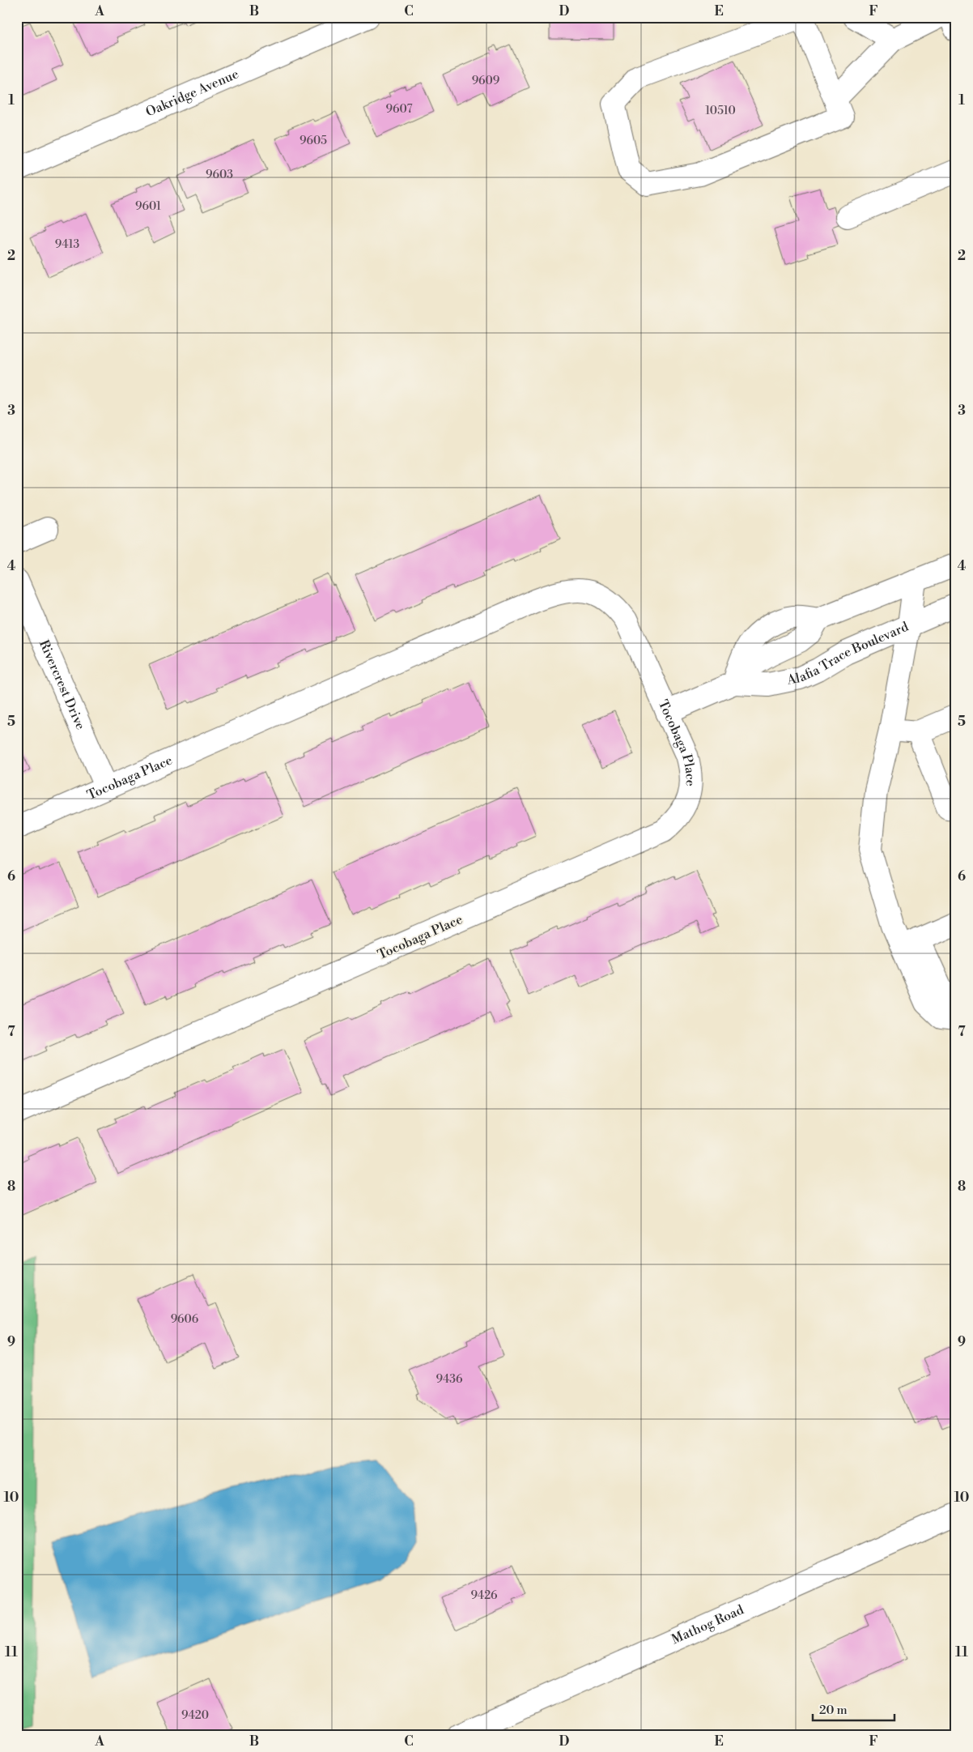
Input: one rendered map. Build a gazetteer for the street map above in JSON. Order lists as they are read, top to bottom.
{
  "streets": {
    "street": [
      "Oakridge Avenue",
      "Alafia Trace Boulevard",
      "Rivercrest Drive",
      "Tocobaga Place",
      "Mathog Road"
    ]
  },
  "crossings": [
    ["Alafia Trace Boulevard", "Tocobaga Place"],
    ["Rivercrest Drive", "Tocobaga Place"]
  ],
  "house_numbers": [
    "9609",
    "9607",
    "10510",
    "9605",
    "9603",
    "9601",
    "9413",
    "9606",
    "9436",
    "9426",
    "9420"
  ],
  "scale_bar": "20 m",
  "grid": {
    "columns": [
      "A",
      "B",
      "C",
      "D",
      "E",
      "F"
    ],
    "rows": [
      "1",
      "2",
      "3",
      "4",
      "5",
      "6",
      "7",
      "8",
      "9",
      "10",
      "11"
    ]
  }
}
